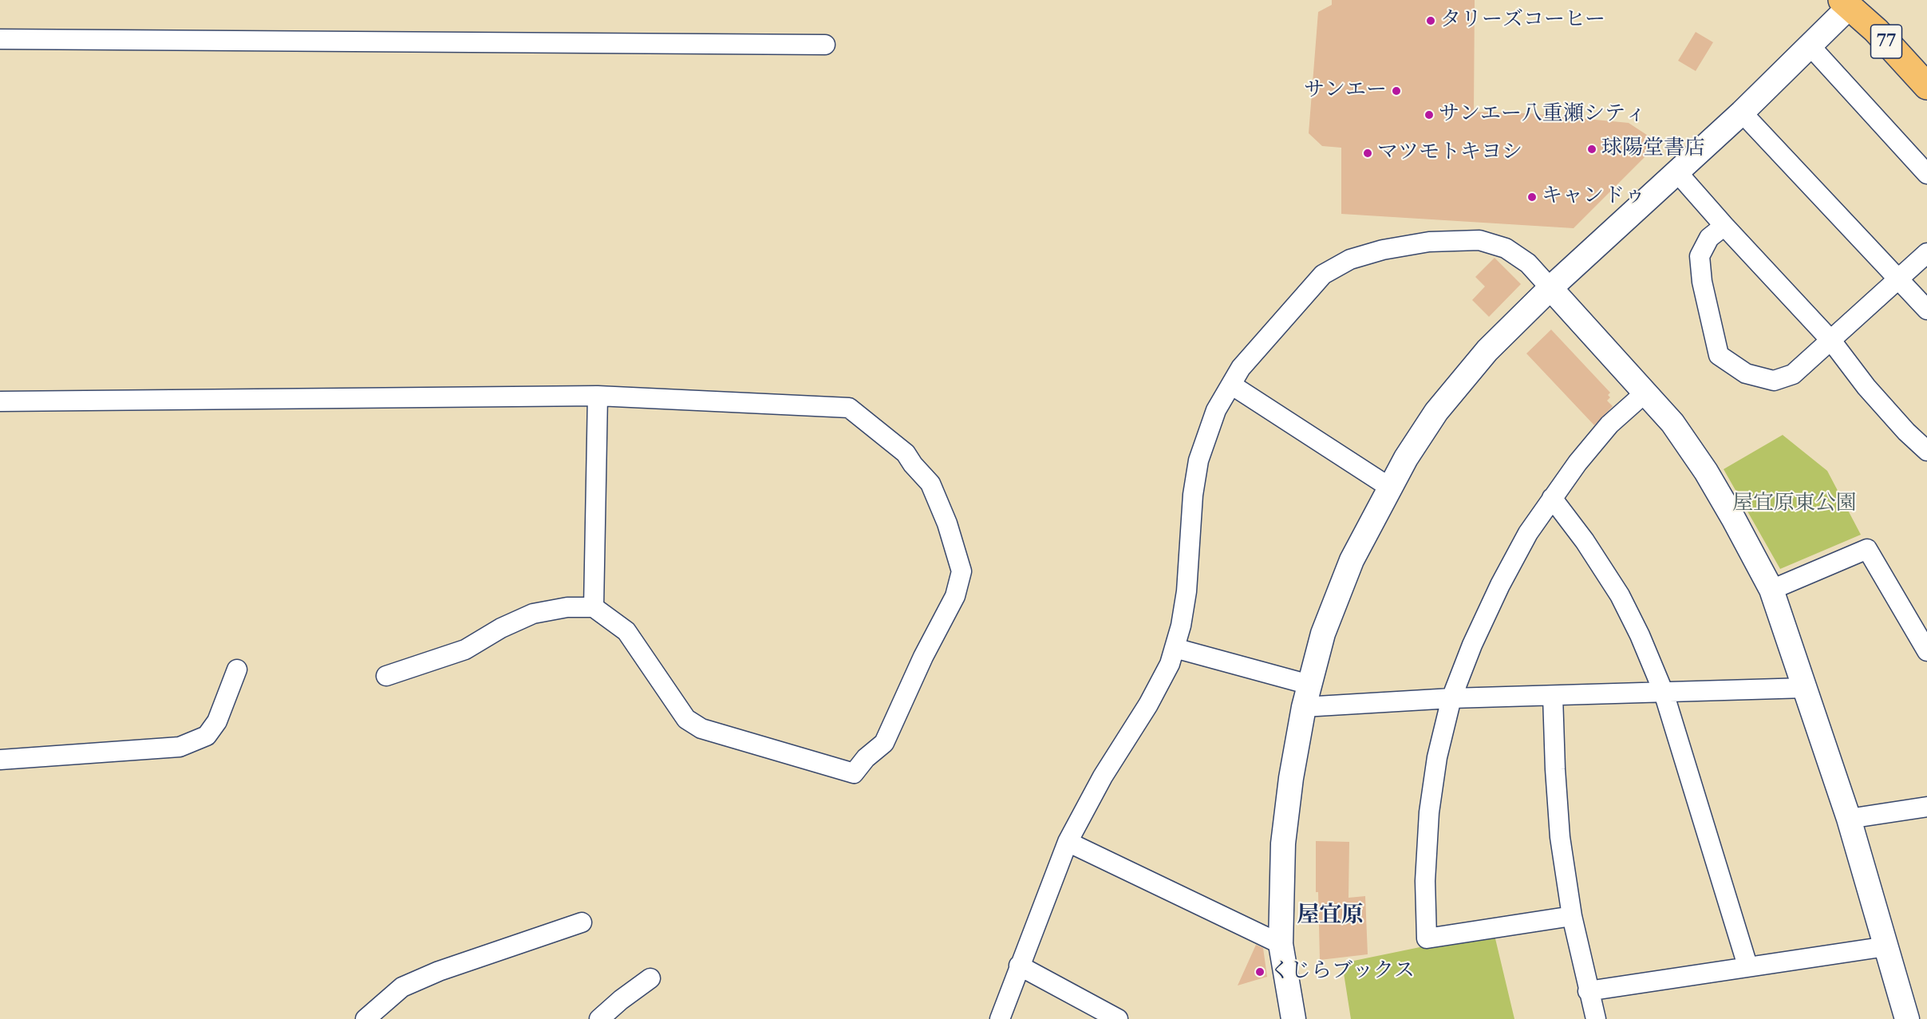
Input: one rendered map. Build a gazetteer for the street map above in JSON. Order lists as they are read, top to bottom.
{
  "streets": {
    "main road": ["77"]
  },
  "districts": ["屋宜原"],
  "parks": ["屋宜原東公園"],
  "places": [
    "タリーズコーヒー",
    "サンエー",
    "サンエー八重瀬シティ",
    "球陽堂書店",
    "マツモトキヨシ",
    "キャンドゥ",
    "くじらブックス"
  ]
}
